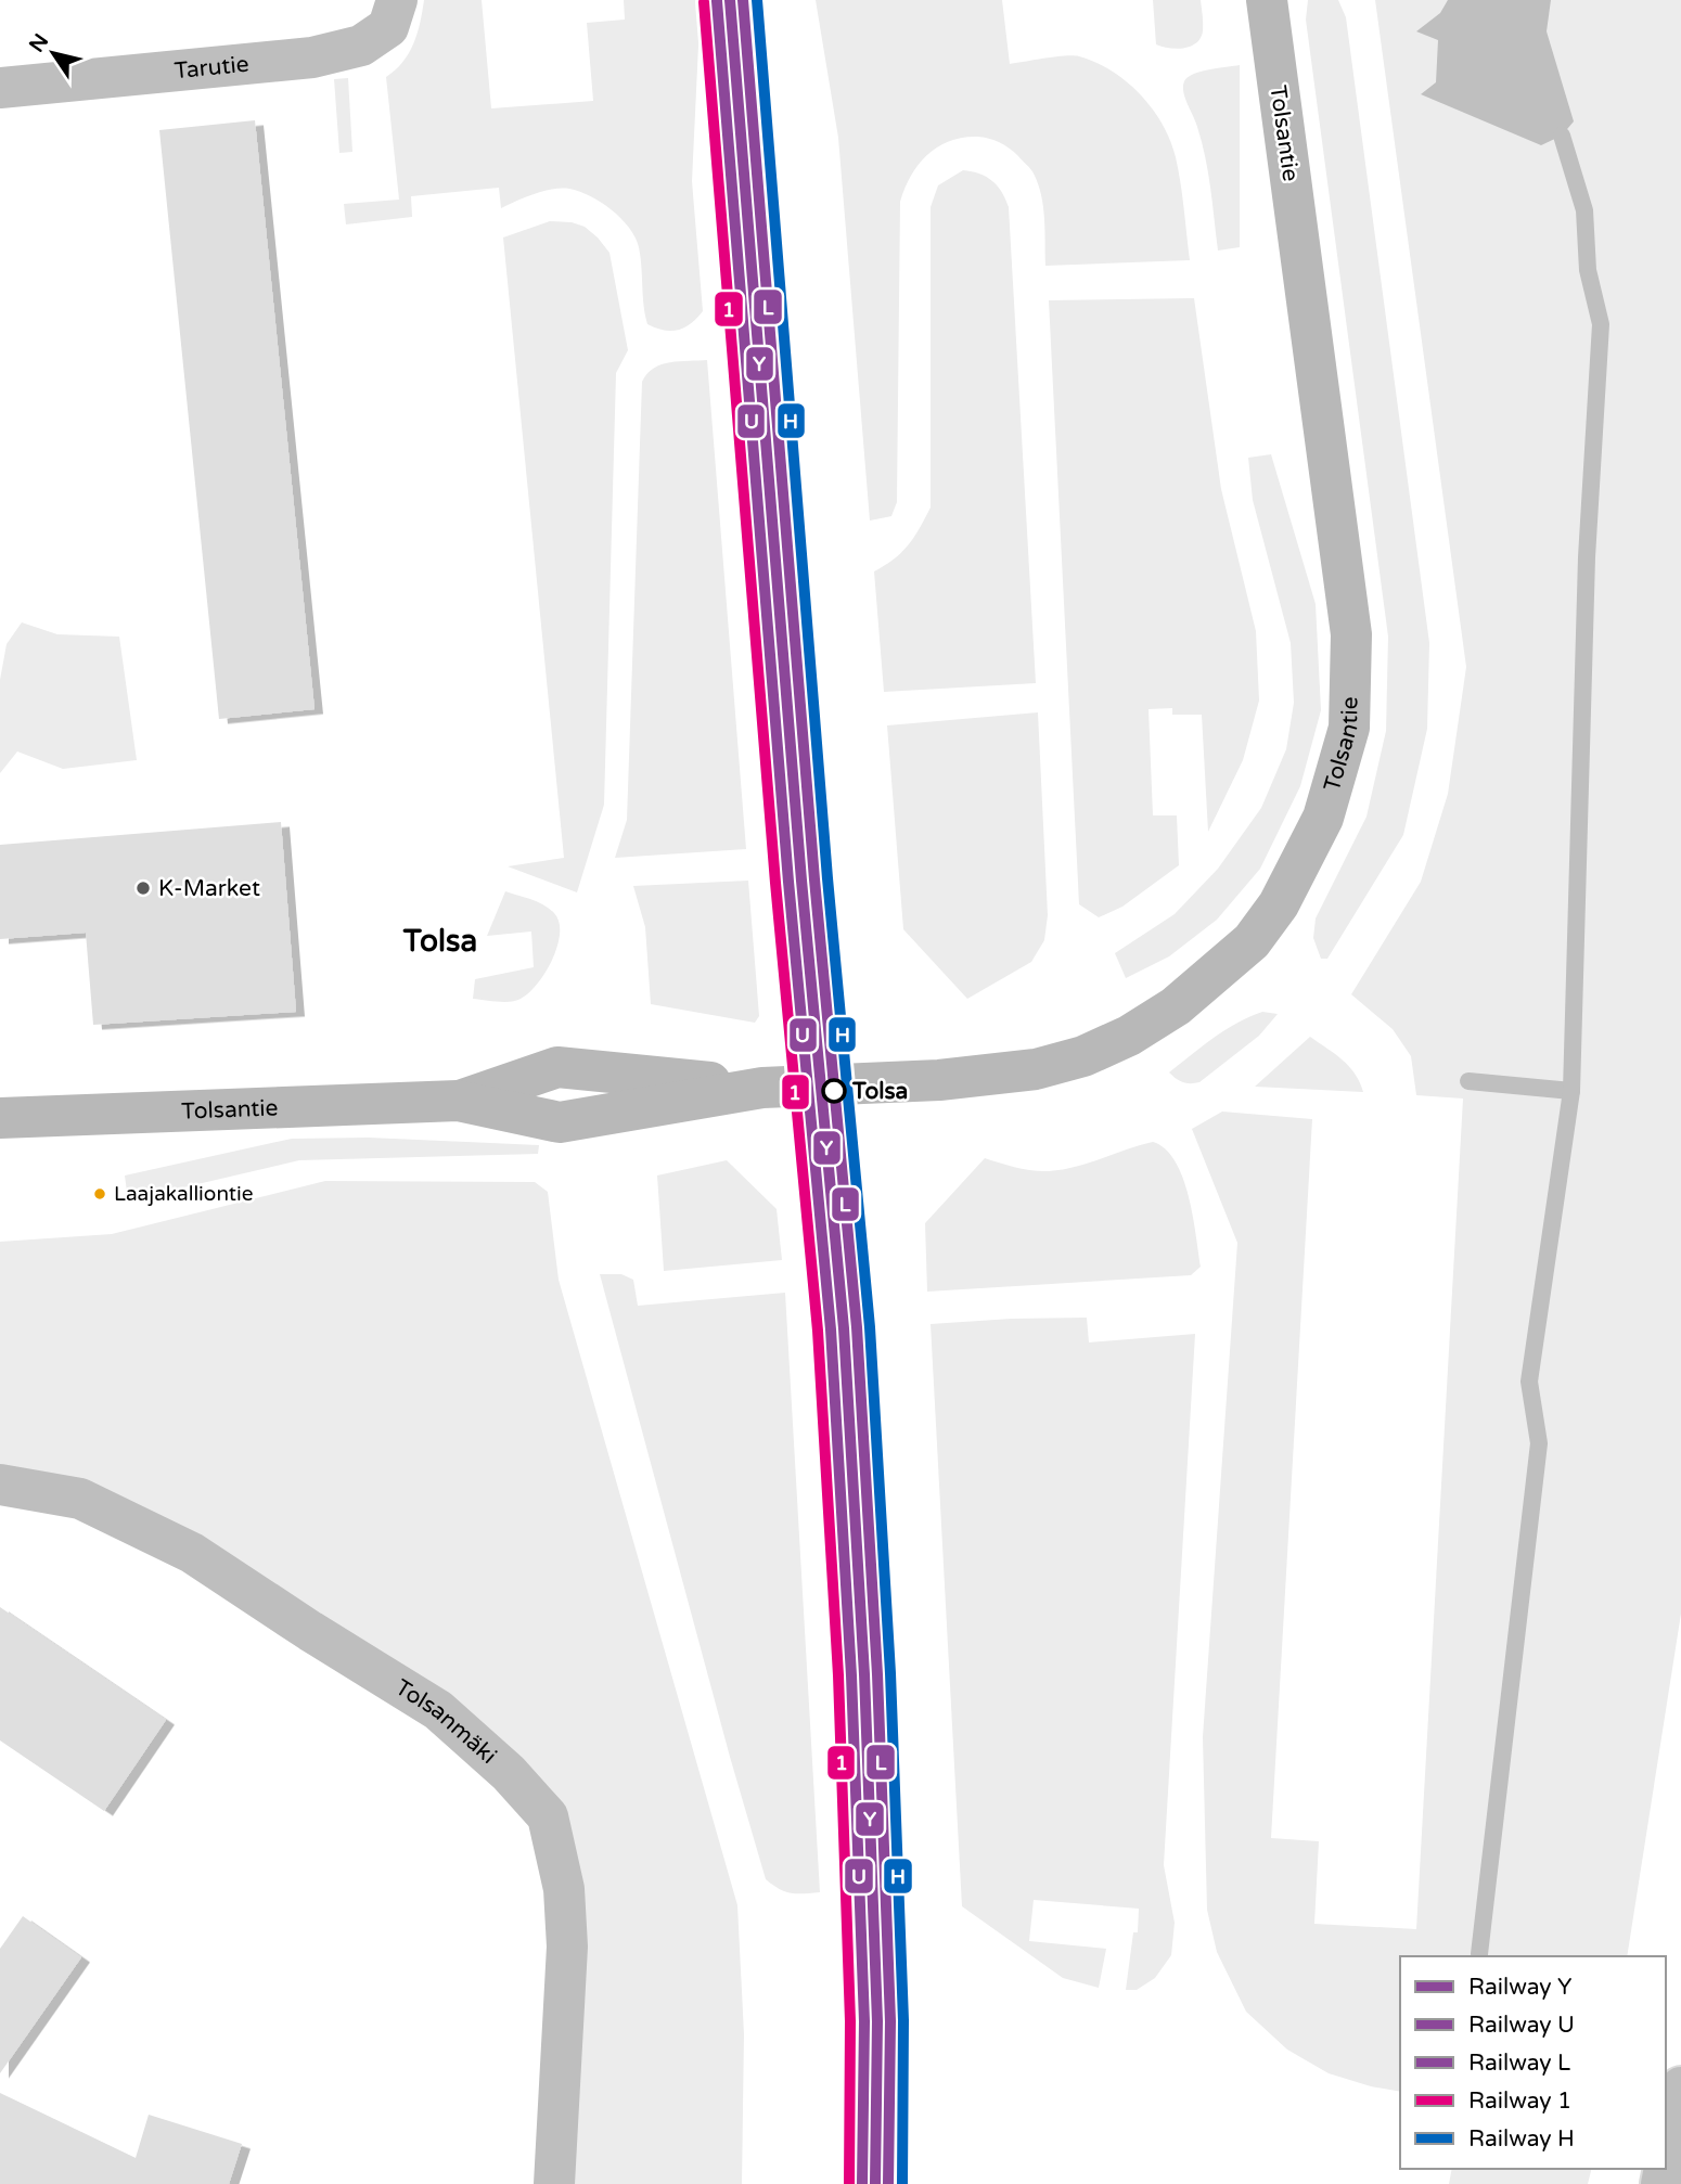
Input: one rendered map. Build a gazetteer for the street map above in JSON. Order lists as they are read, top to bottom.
{
  "streets": {
    "main road": ["Tarutie", "Tolsanmäki"],
    "street": ["Tolsantie"]
  },
  "districts": ["Tolsa"],
  "places": ["K-Market", "Tolsa", "Laajakalliontie"],
  "lines": [
    "rail line Y",
    "rail line L",
    "rail line H",
    "rail line U",
    "rail line 1"
  ],
  "legend": [
    "Railway Y",
    "Railway U",
    "Railway L",
    "Railway 1",
    "Railway H"
  ],
  "north": "top left"
}
